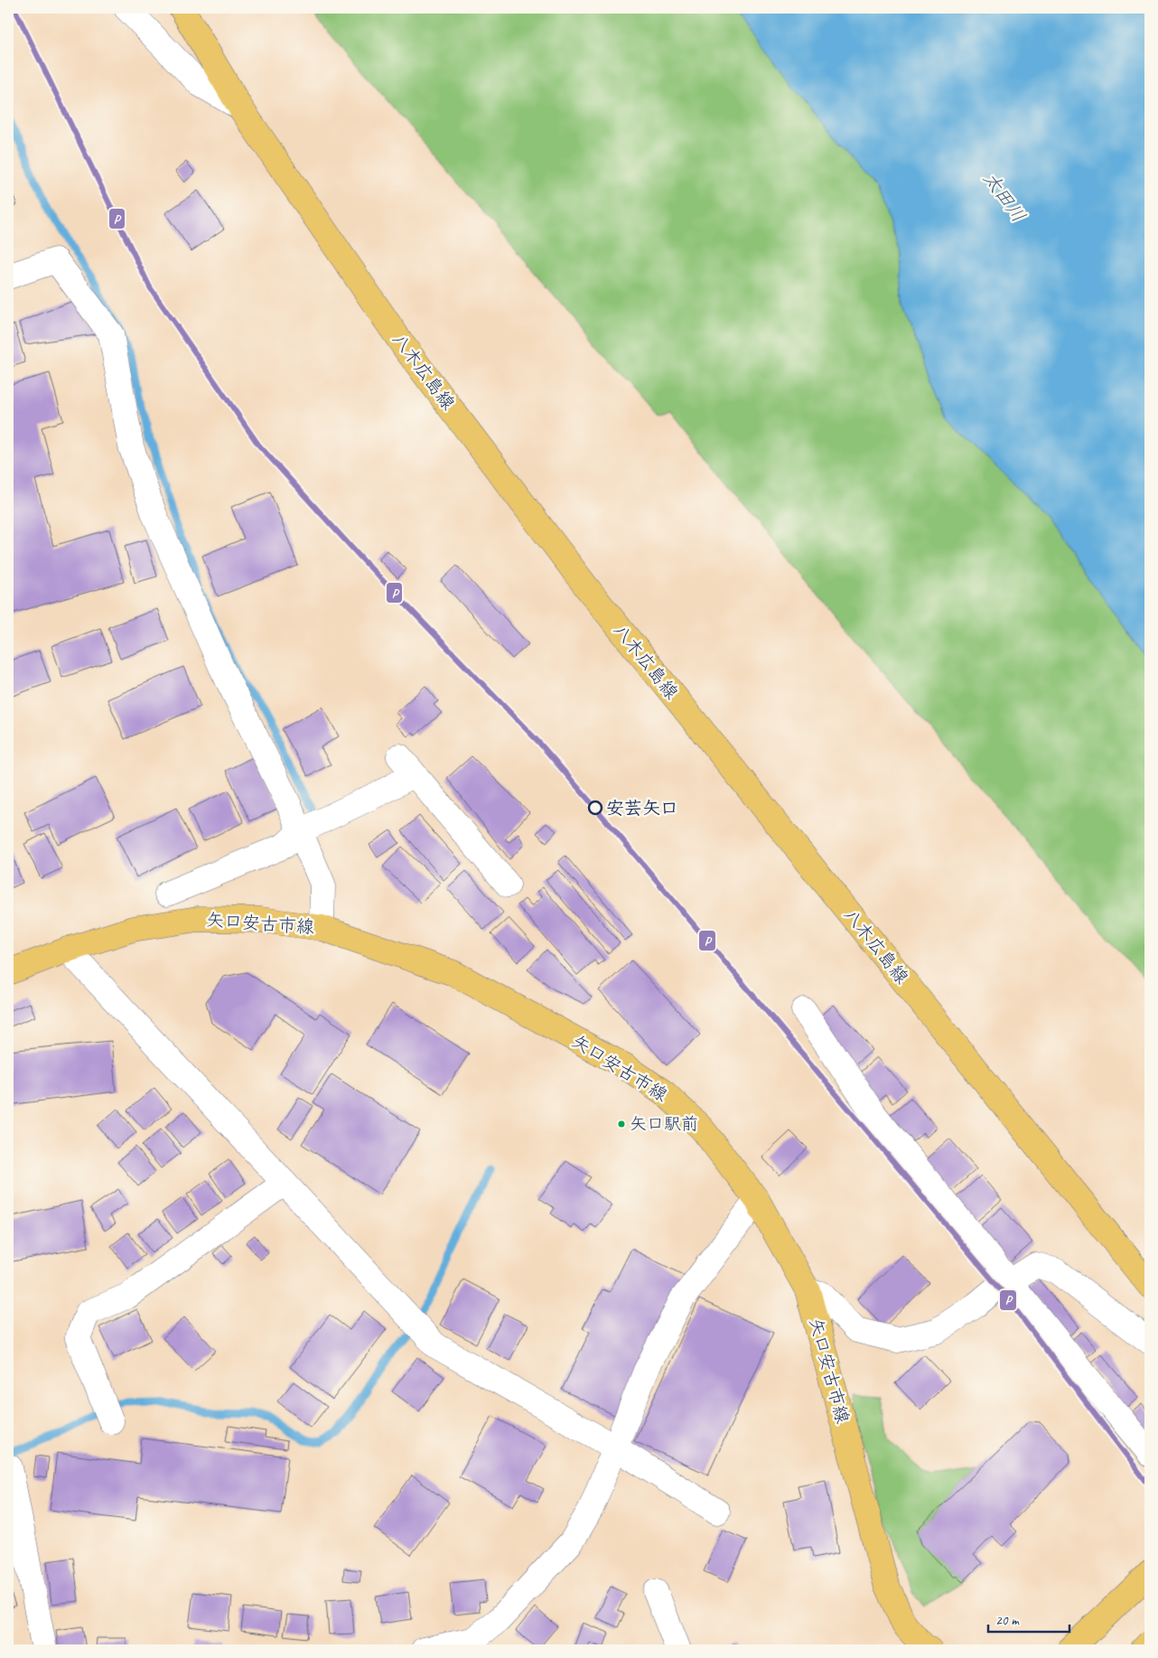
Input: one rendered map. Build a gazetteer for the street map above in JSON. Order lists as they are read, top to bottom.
{
  "streets": {
    "main road": ["八木広島線", "矢口安古市線"]
  },
  "water": ["太田川"],
  "places": ["安芸矢口", "矢口駅前"],
  "lines": ["transit line P"],
  "scale_bar": "20 m"
}
